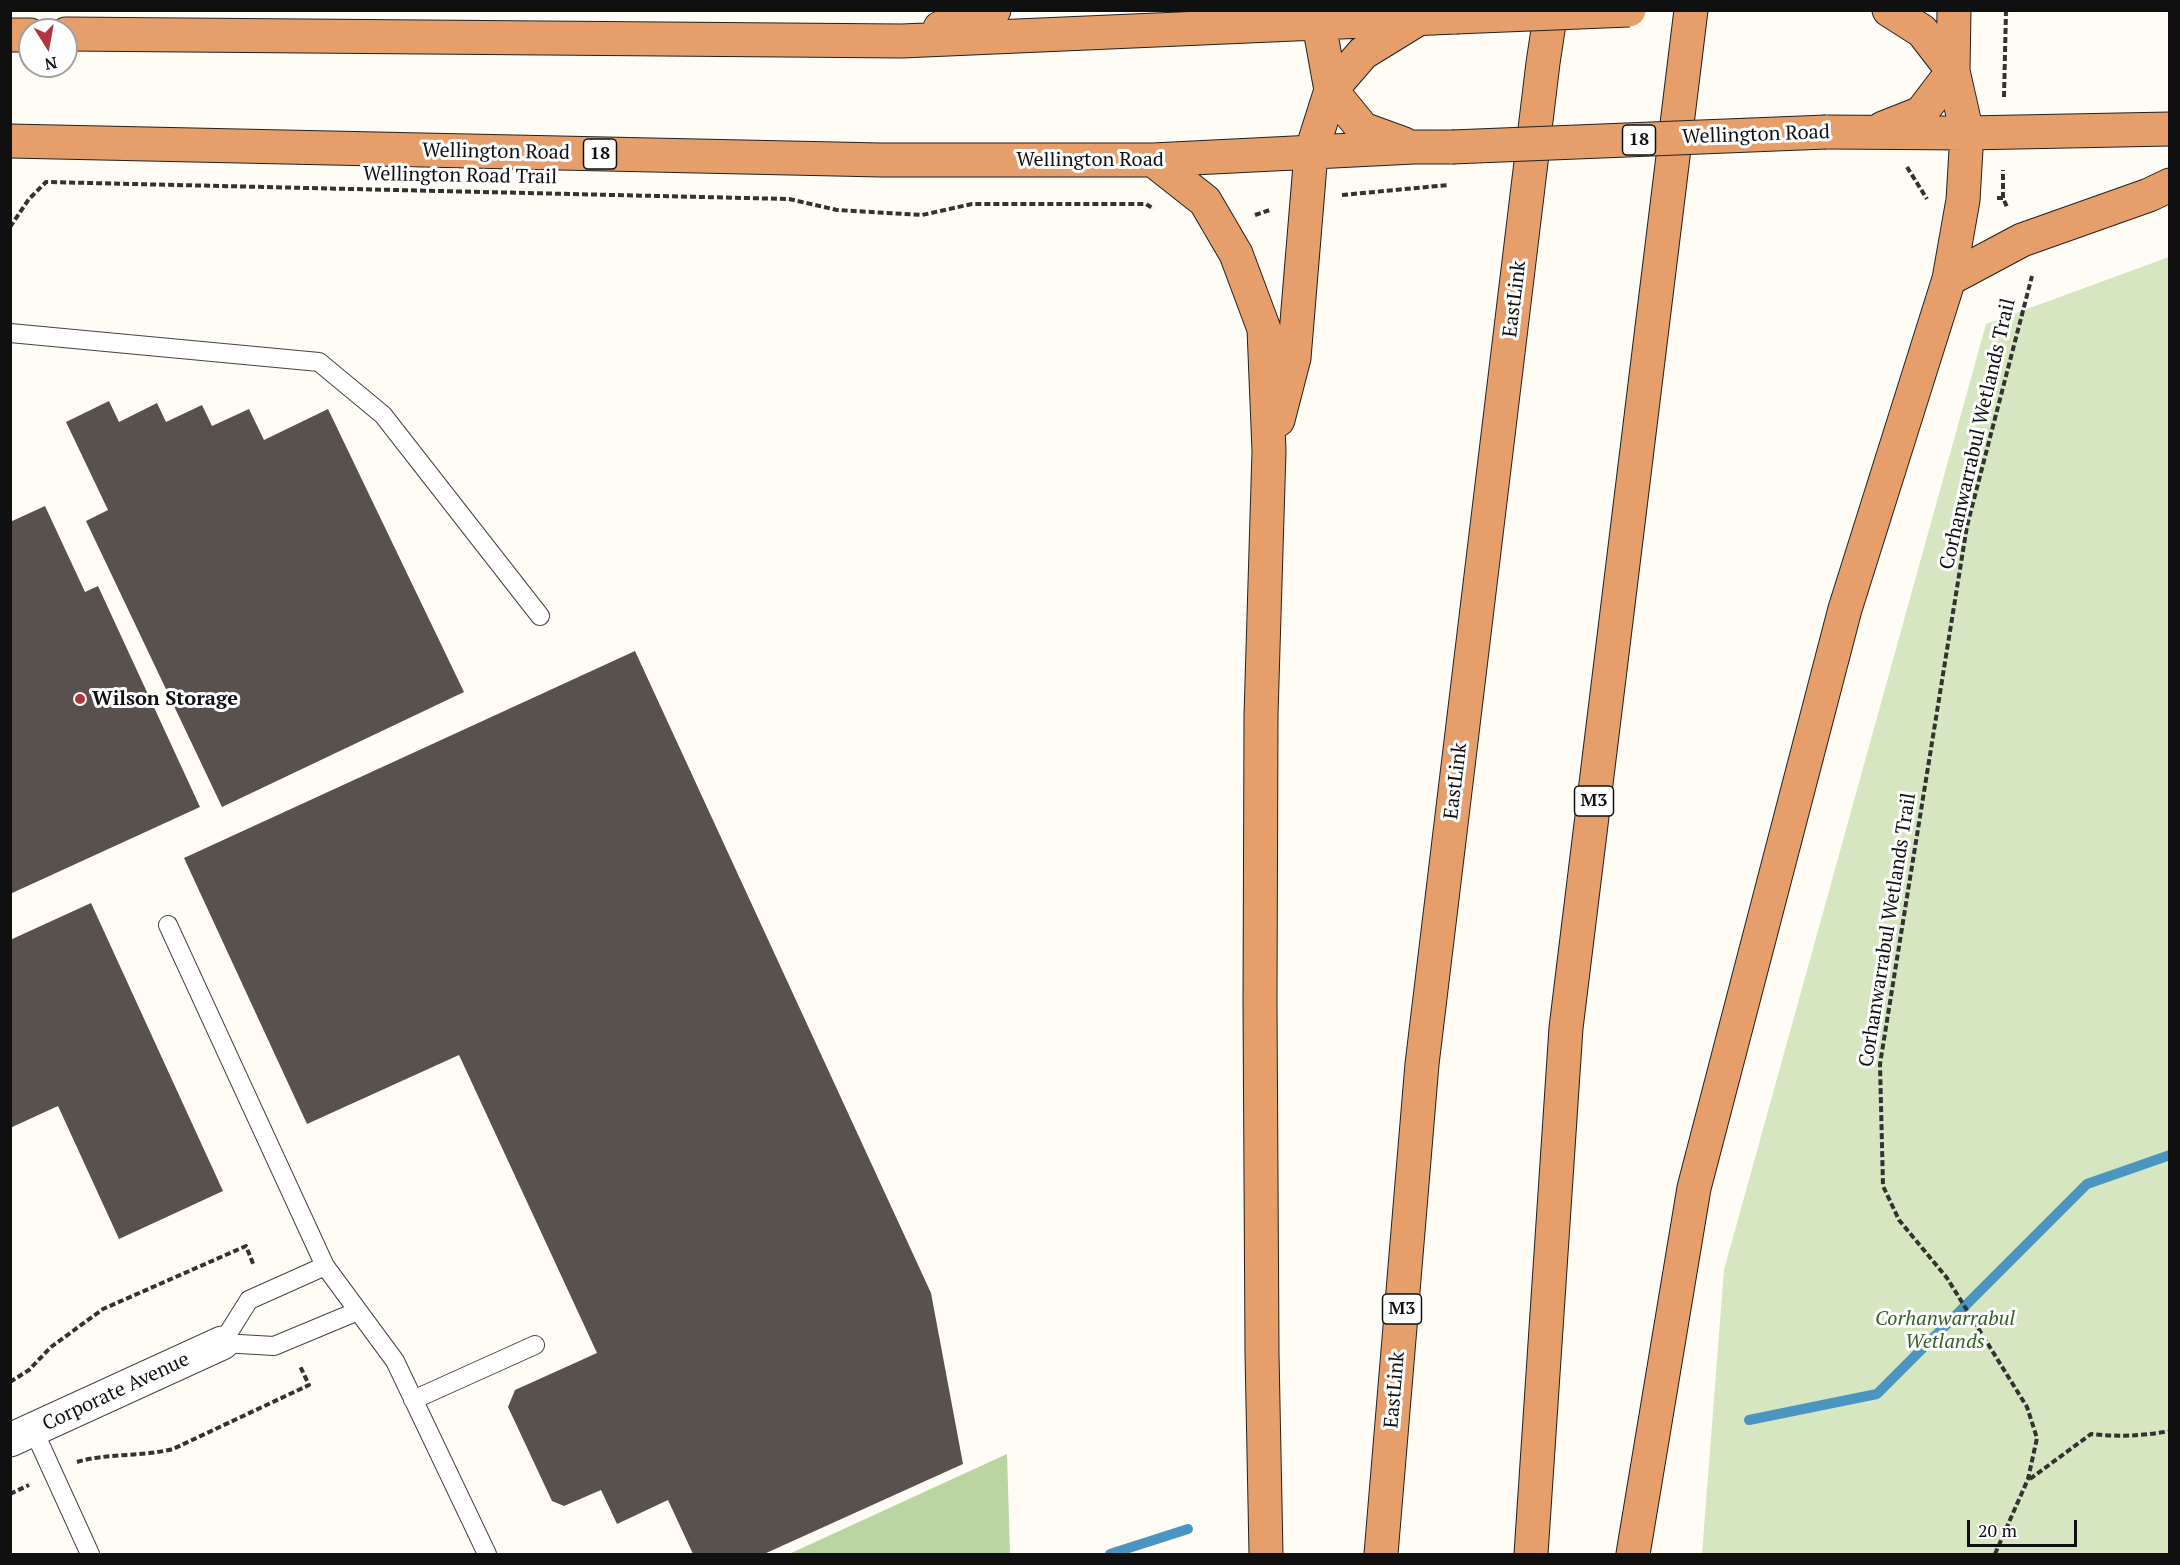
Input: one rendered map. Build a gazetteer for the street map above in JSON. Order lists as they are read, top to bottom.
{
  "streets": {
    "highway": [
      "Wellington Road",
      "18",
      "EastLink",
      "M3"
    ],
    "street": ["Corporate Avenue"],
    "path": ["Wellington Road Trail", "Corhanwarrabul Wetlands Trail"]
  },
  "parks": ["Corhanwarrabul Wetlands"],
  "places": ["Wilson Storage"],
  "scale_bar": "20 m",
  "north": "bottom"
}
